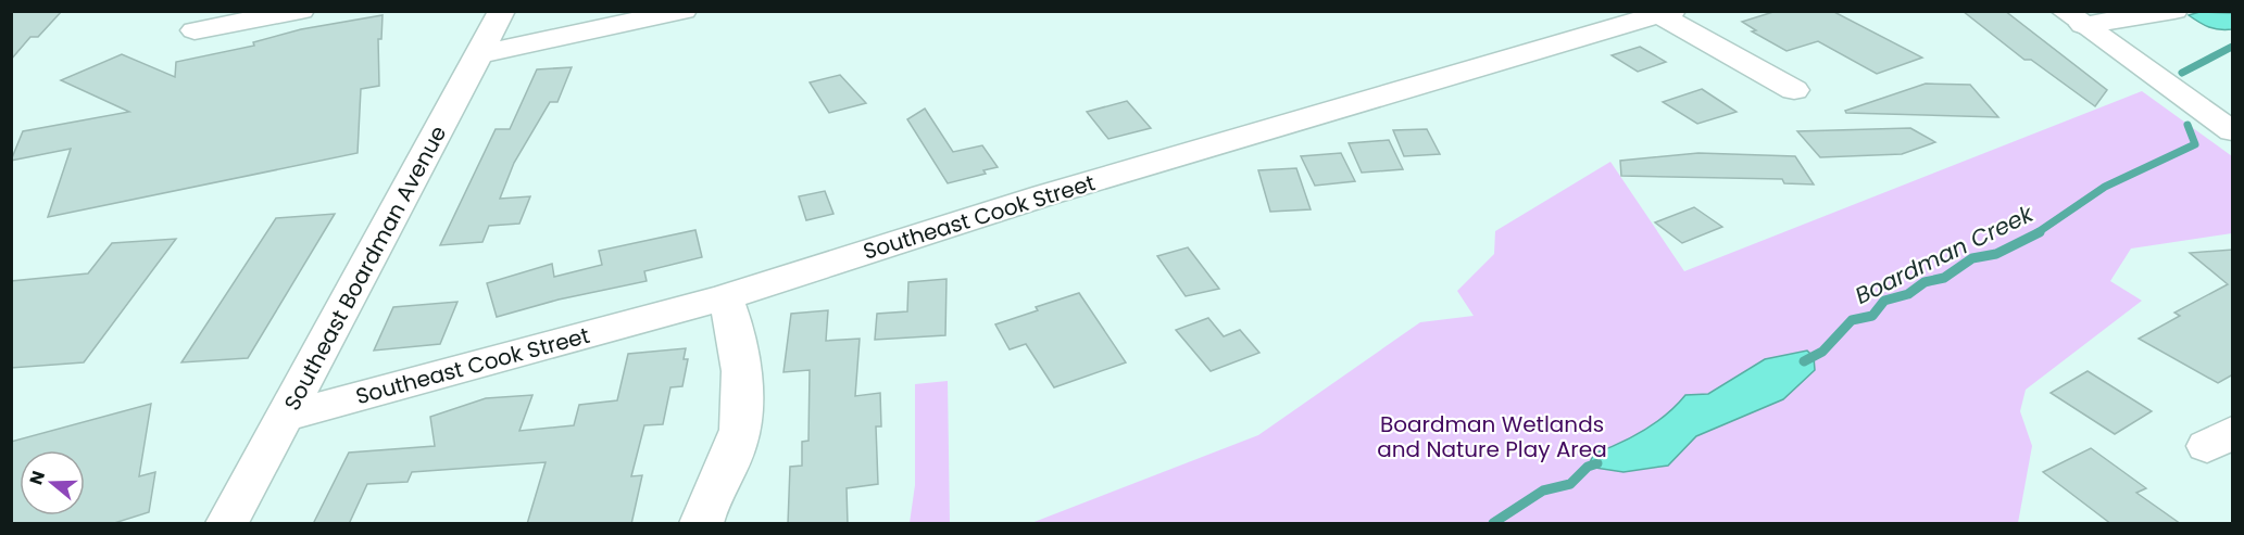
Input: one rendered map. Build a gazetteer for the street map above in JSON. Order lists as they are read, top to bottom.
{
  "streets": {
    "street": ["Southeast Cook Street", "Southeast Boardman Avenue"]
  },
  "crossings": [
    ["Southeast Cook Street", "Southeast Boardman Avenue"]
  ],
  "water": ["Boardman Creek"],
  "parks": ["Boardman Wetlands and Nature Play Area"],
  "north": "left"
}
